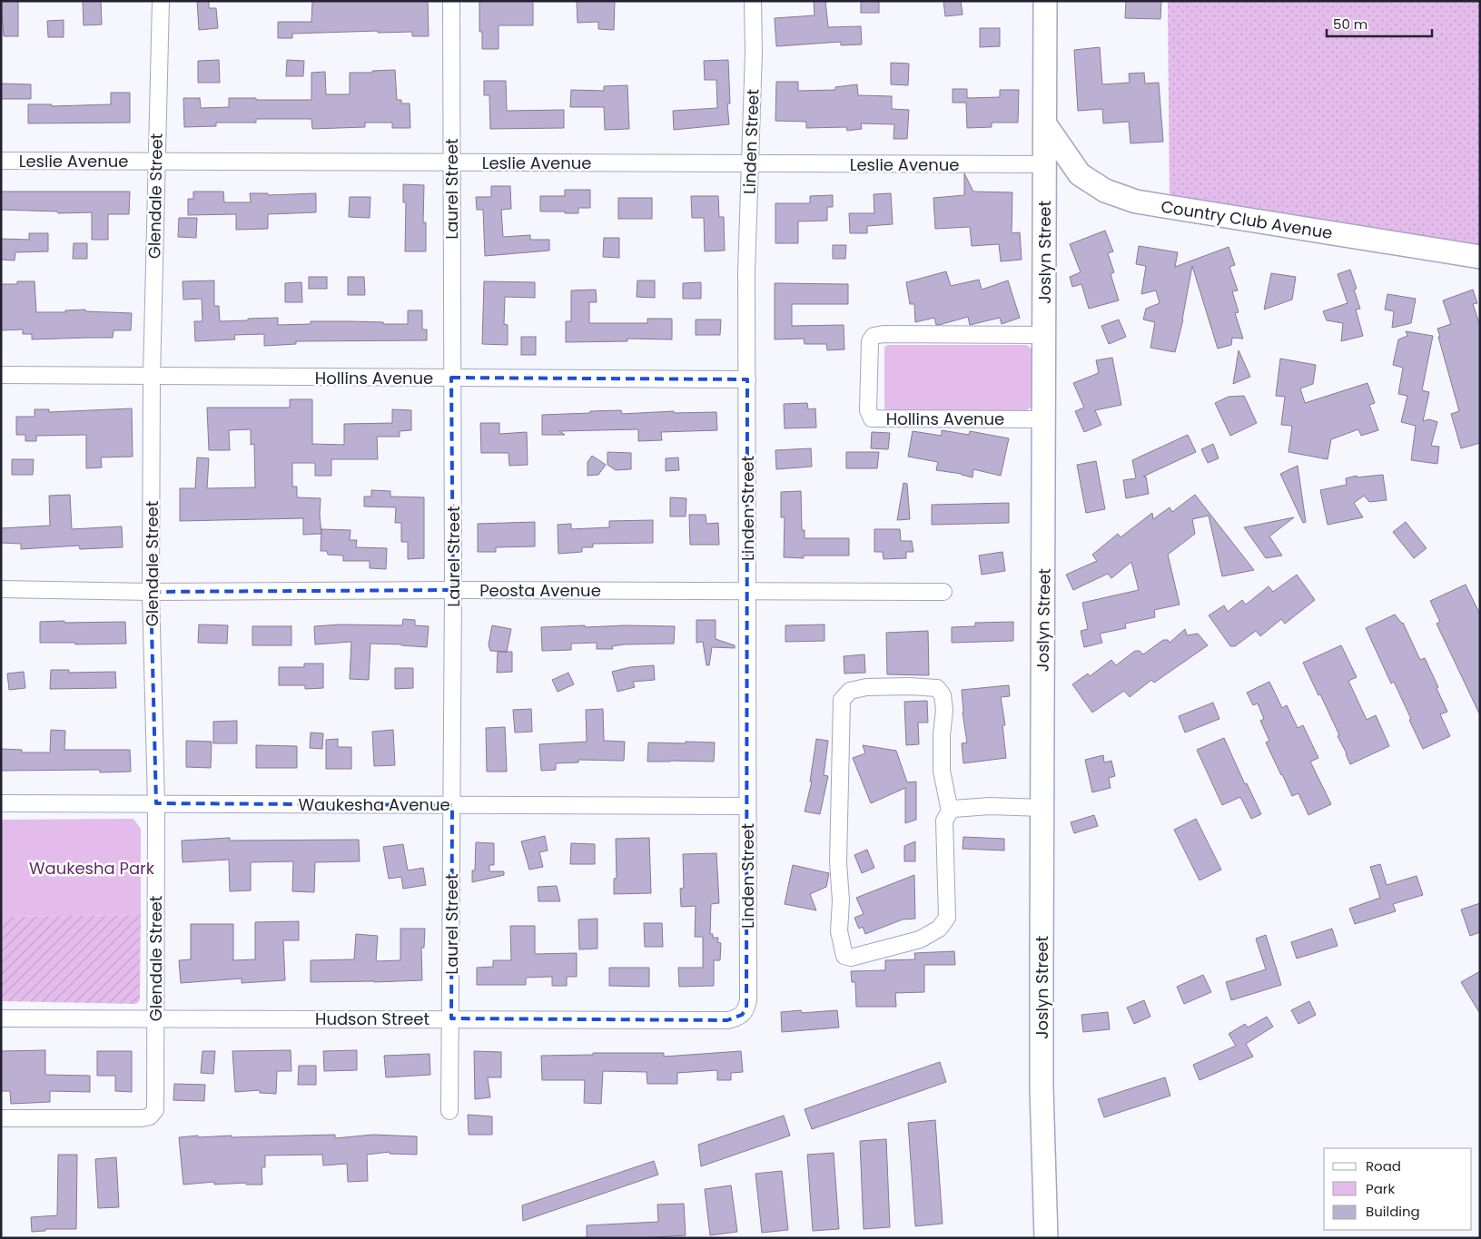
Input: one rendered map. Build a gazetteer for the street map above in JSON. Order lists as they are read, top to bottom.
{
  "streets": {
    "street": [
      "Linden Street",
      "Leslie Avenue",
      "Laurel Street",
      "Glendale Street",
      "Country Club Avenue",
      "Joslyn Street",
      "Hollins Avenue",
      "Peosta Avenue",
      "Waukesha Avenue",
      "Hudson Street"
    ]
  },
  "crossings": [
    ["Linden Street", "Leslie Avenue"],
    ["Linden Street", "Hollins Avenue"],
    ["Linden Street", "Peosta Avenue"],
    ["Linden Street", "Waukesha Avenue"],
    ["Linden Street", "Hudson Street"],
    ["Leslie Avenue", "Laurel Street"],
    ["Leslie Avenue", "Glendale Street"],
    ["Leslie Avenue", "Joslyn Street"],
    ["Laurel Street", "Hollins Avenue"],
    ["Laurel Street", "Peosta Avenue"],
    ["Laurel Street", "Waukesha Avenue"],
    ["Laurel Street", "Hudson Street"],
    ["Glendale Street", "Hollins Avenue"],
    ["Glendale Street", "Peosta Avenue"],
    ["Glendale Street", "Waukesha Avenue"],
    ["Glendale Street", "Hudson Street"],
    ["Country Club Avenue", "Joslyn Street"],
    ["Joslyn Street", "Hollins Avenue"]
  ],
  "parks": ["Waukesha Park"],
  "legend": ["Road", "Park", "Building"],
  "scale_bar": "50 m"
}
